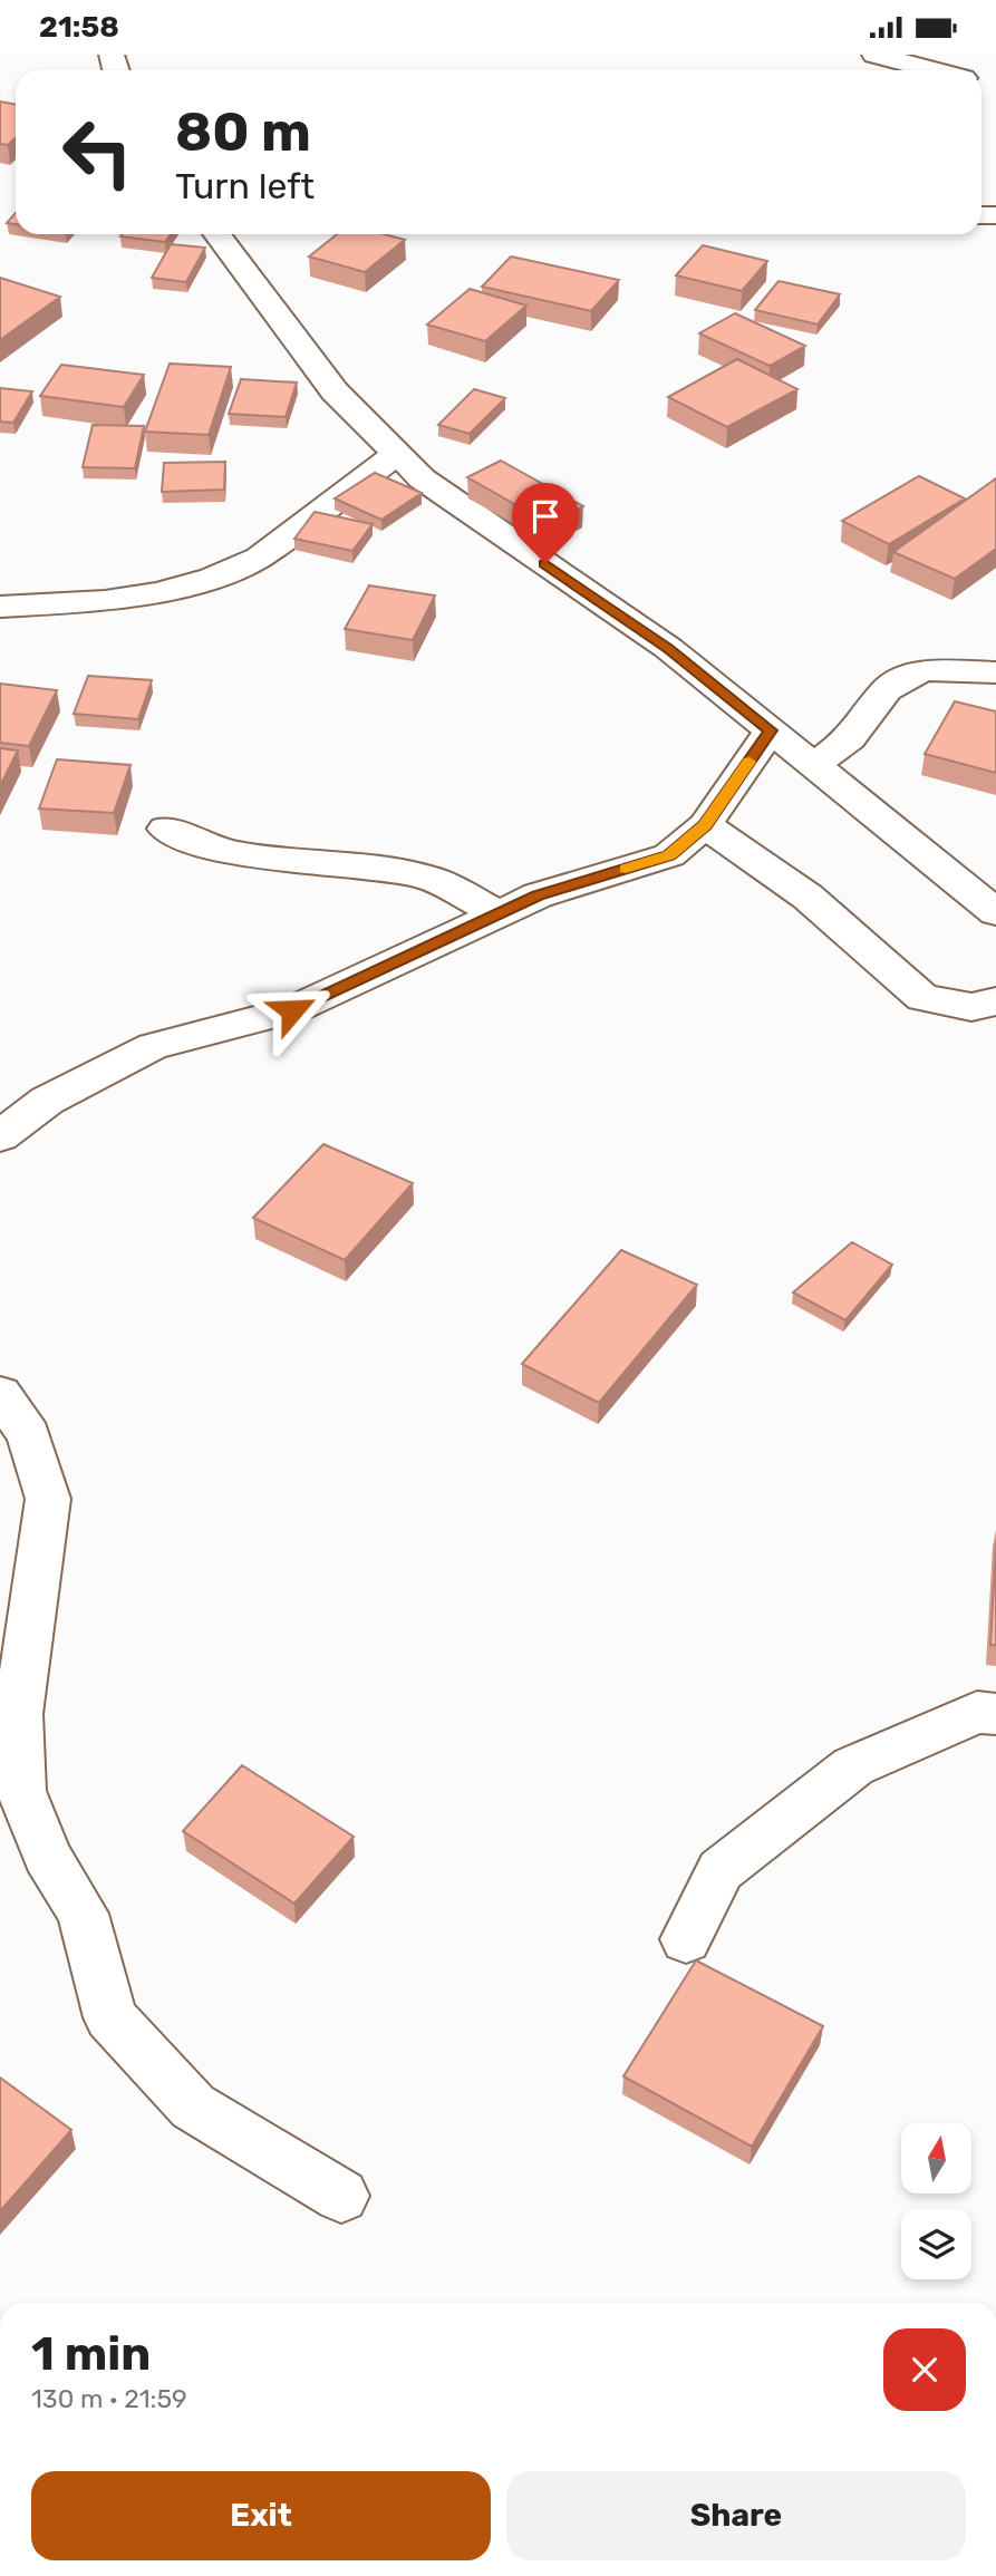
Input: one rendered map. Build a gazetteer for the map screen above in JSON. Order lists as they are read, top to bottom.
{
  "north": "top",
  "page": {
    "status": "21:58",
    "turn": ["80 m", "Turn left"],
    "heading": ["1 min", "130 m · 21:59"],
    "buttons": ["Exit", "Share"]
  }
}
